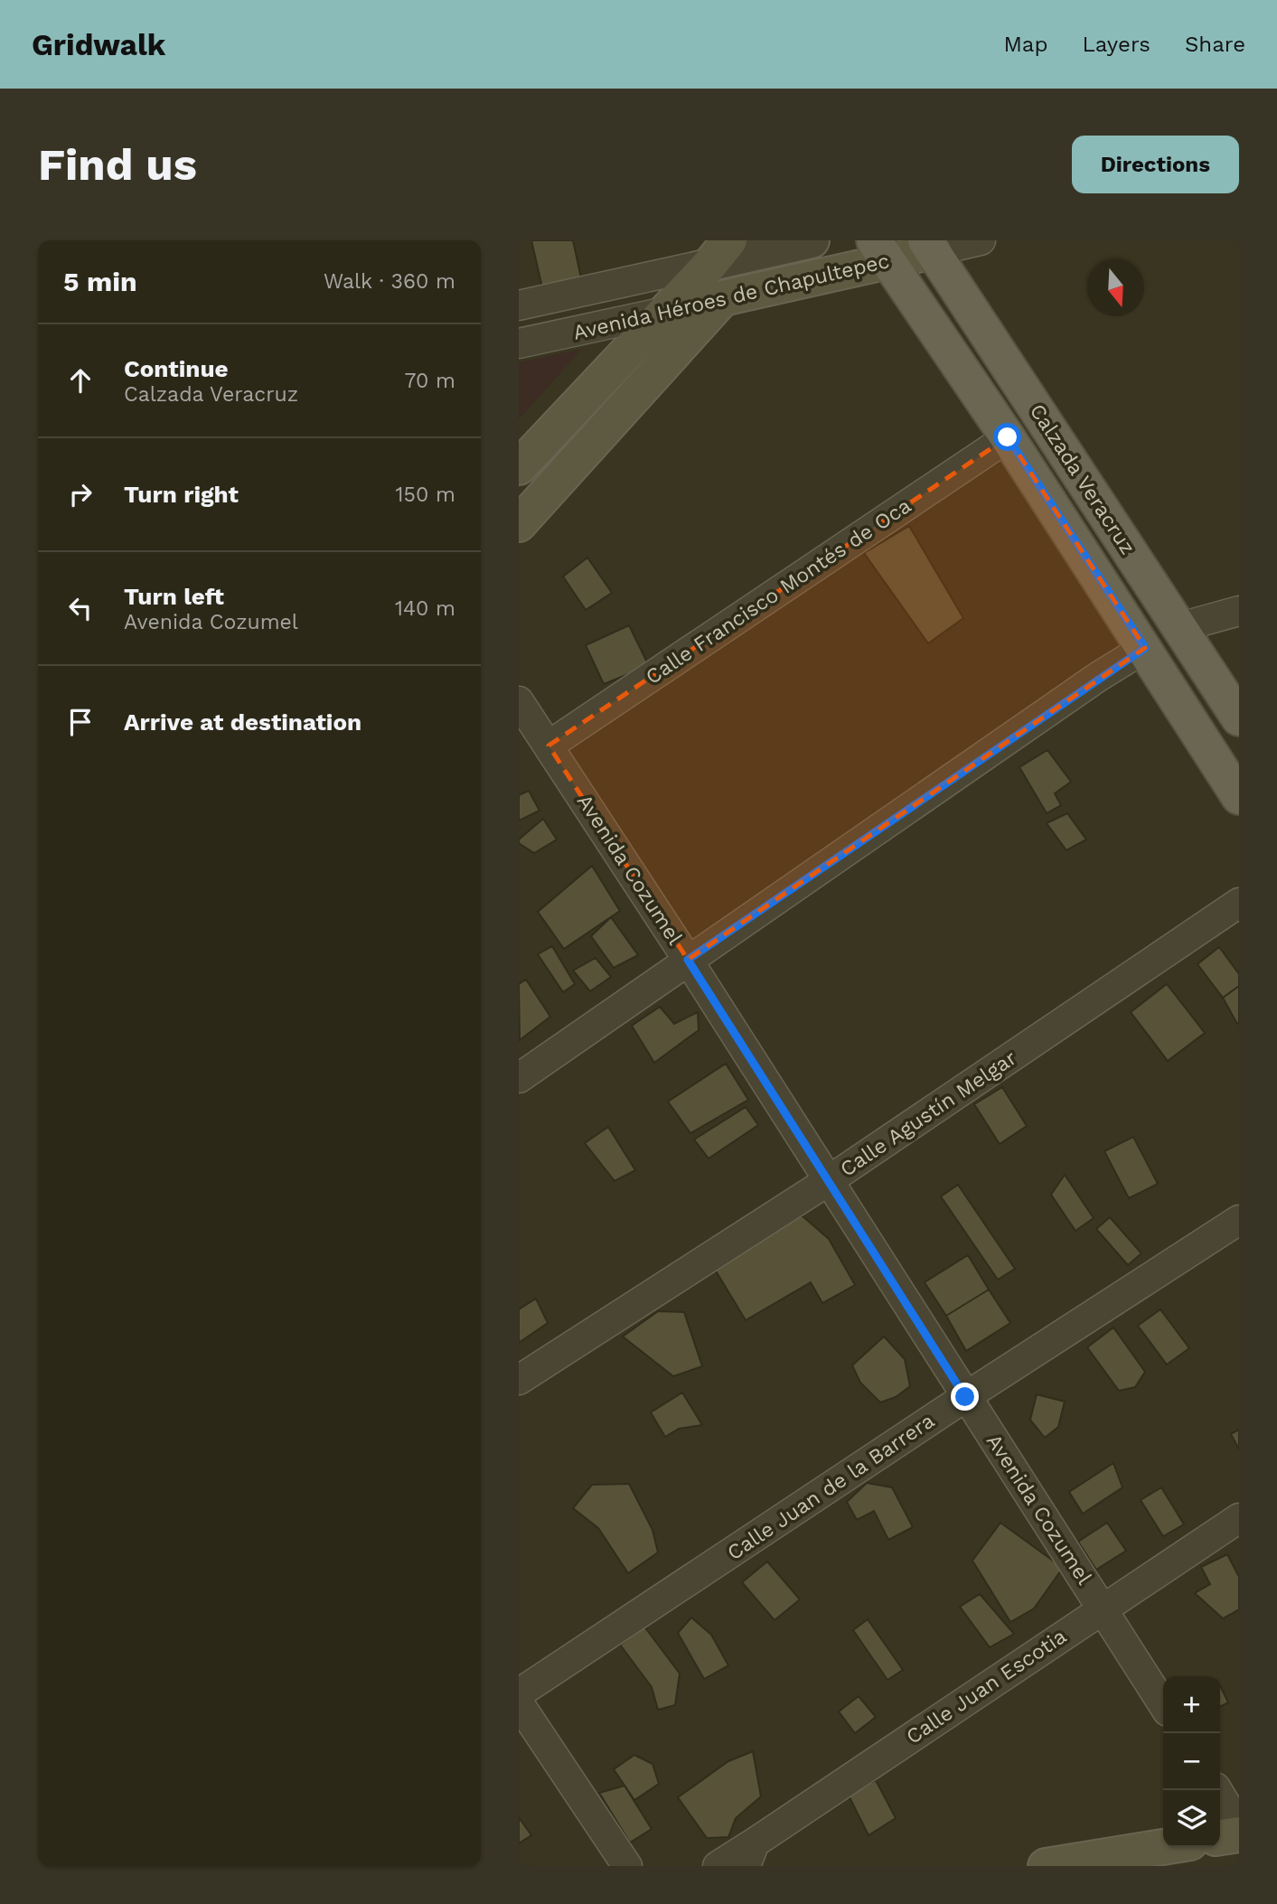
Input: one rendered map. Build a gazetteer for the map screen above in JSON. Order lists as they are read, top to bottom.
{
  "streets": {
    "main road": ["Avenida Héroes de Chapultepec", "Calzada Veracruz"],
    "street": [
      "Calle Francisco Montés de Oca",
      "Avenida Cozumel",
      "Calle Agustín Melgar",
      "Calle Juan de la Barrera",
      "Calle Juan Escotia"
    ]
  },
  "crossings": [
    ["Avenida Héroes de Chapultepec", "Calzada Veracruz"],
    ["Calzada Veracruz", "Calle Francisco Montés de Oca"],
    ["Calle Francisco Montés de Oca", "Avenida Cozumel"],
    ["Avenida Cozumel", "Calle Agustín Melgar"],
    ["Avenida Cozumel", "Calle Juan de la Barrera"],
    ["Avenida Cozumel", "Calle Juan Escotia"]
  ],
  "north": "bottom",
  "page": {
    "header": "Gridwalk",
    "nav": ["Map", "Layers", "Share"],
    "buttons": "Directions",
    "title": "Find us",
    "heading": ["5 min", "Walk · 360 m"],
    "list": [
      ["Continue", "Calzada Veracruz", "70 m"],
      ["Turn right", "150 m"],
      ["Turn left", "Avenida Cozumel", "140 m"],
      "Arrive at destination"
    ],
    "map_buttons": ["+", "−"]
  }
}
